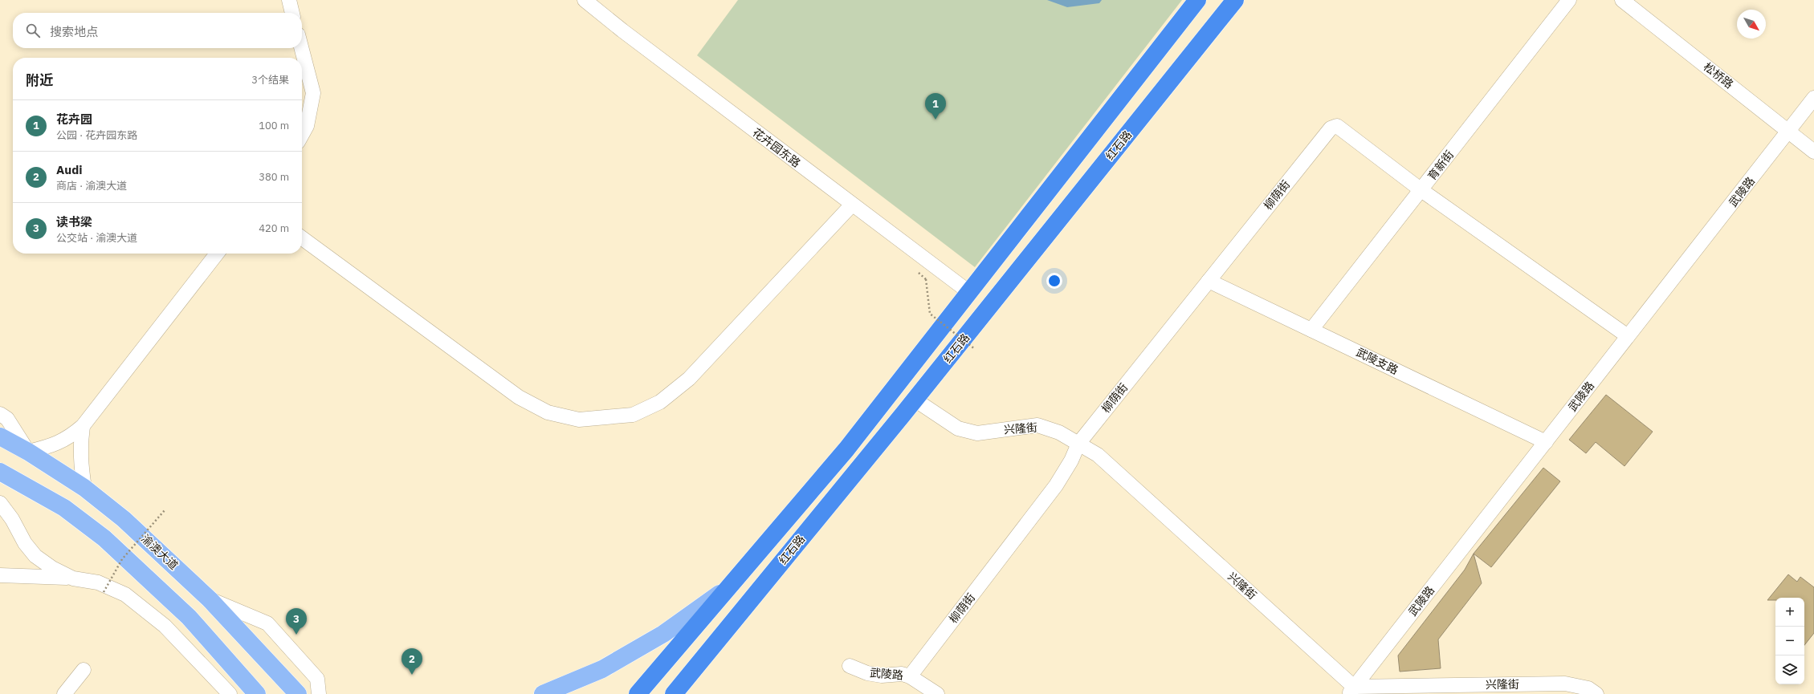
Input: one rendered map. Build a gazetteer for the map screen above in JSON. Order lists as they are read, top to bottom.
{
  "streets": {
    "highway": ["红石路"],
    "main road": ["渝澳大道"],
    "street": [
      "松桥路",
      "花卉园东路",
      "育新街",
      "武陵路",
      "柳荫街",
      "武陵支路",
      "兴隆街"
    ]
  },
  "crossings": [
    ["松桥路", "武陵路"],
    ["红石路", "花卉园东路"],
    ["红石路", "兴隆街"],
    ["育新街", "柳荫街"],
    ["育新街", "武陵支路"],
    ["武陵路", "柳荫街"],
    ["武陵路", "武陵支路"],
    ["武陵路", "兴隆街"],
    ["柳荫街", "武陵支路"],
    ["柳荫街", "兴隆街"]
  ],
  "north": "bottom right",
  "page": {
    "search": "搜索地点",
    "heading": ["附近", "3个结果"],
    "pins": ["1", "3", "2"],
    "list": [
      {
        "mark": "1",
        "name": "花卉园",
        "note": "公园 · 花卉园东路",
        "value": "100 m"
      },
      {
        "mark": "2",
        "name": "Audi",
        "note": "商店 · 渝澳大道",
        "value": "380 m"
      },
      {
        "mark": "3",
        "name": "读书梁",
        "note": "公交站 · 渝澳大道",
        "value": "420 m"
      }
    ],
    "map_buttons": ["+", "−"]
  }
}
